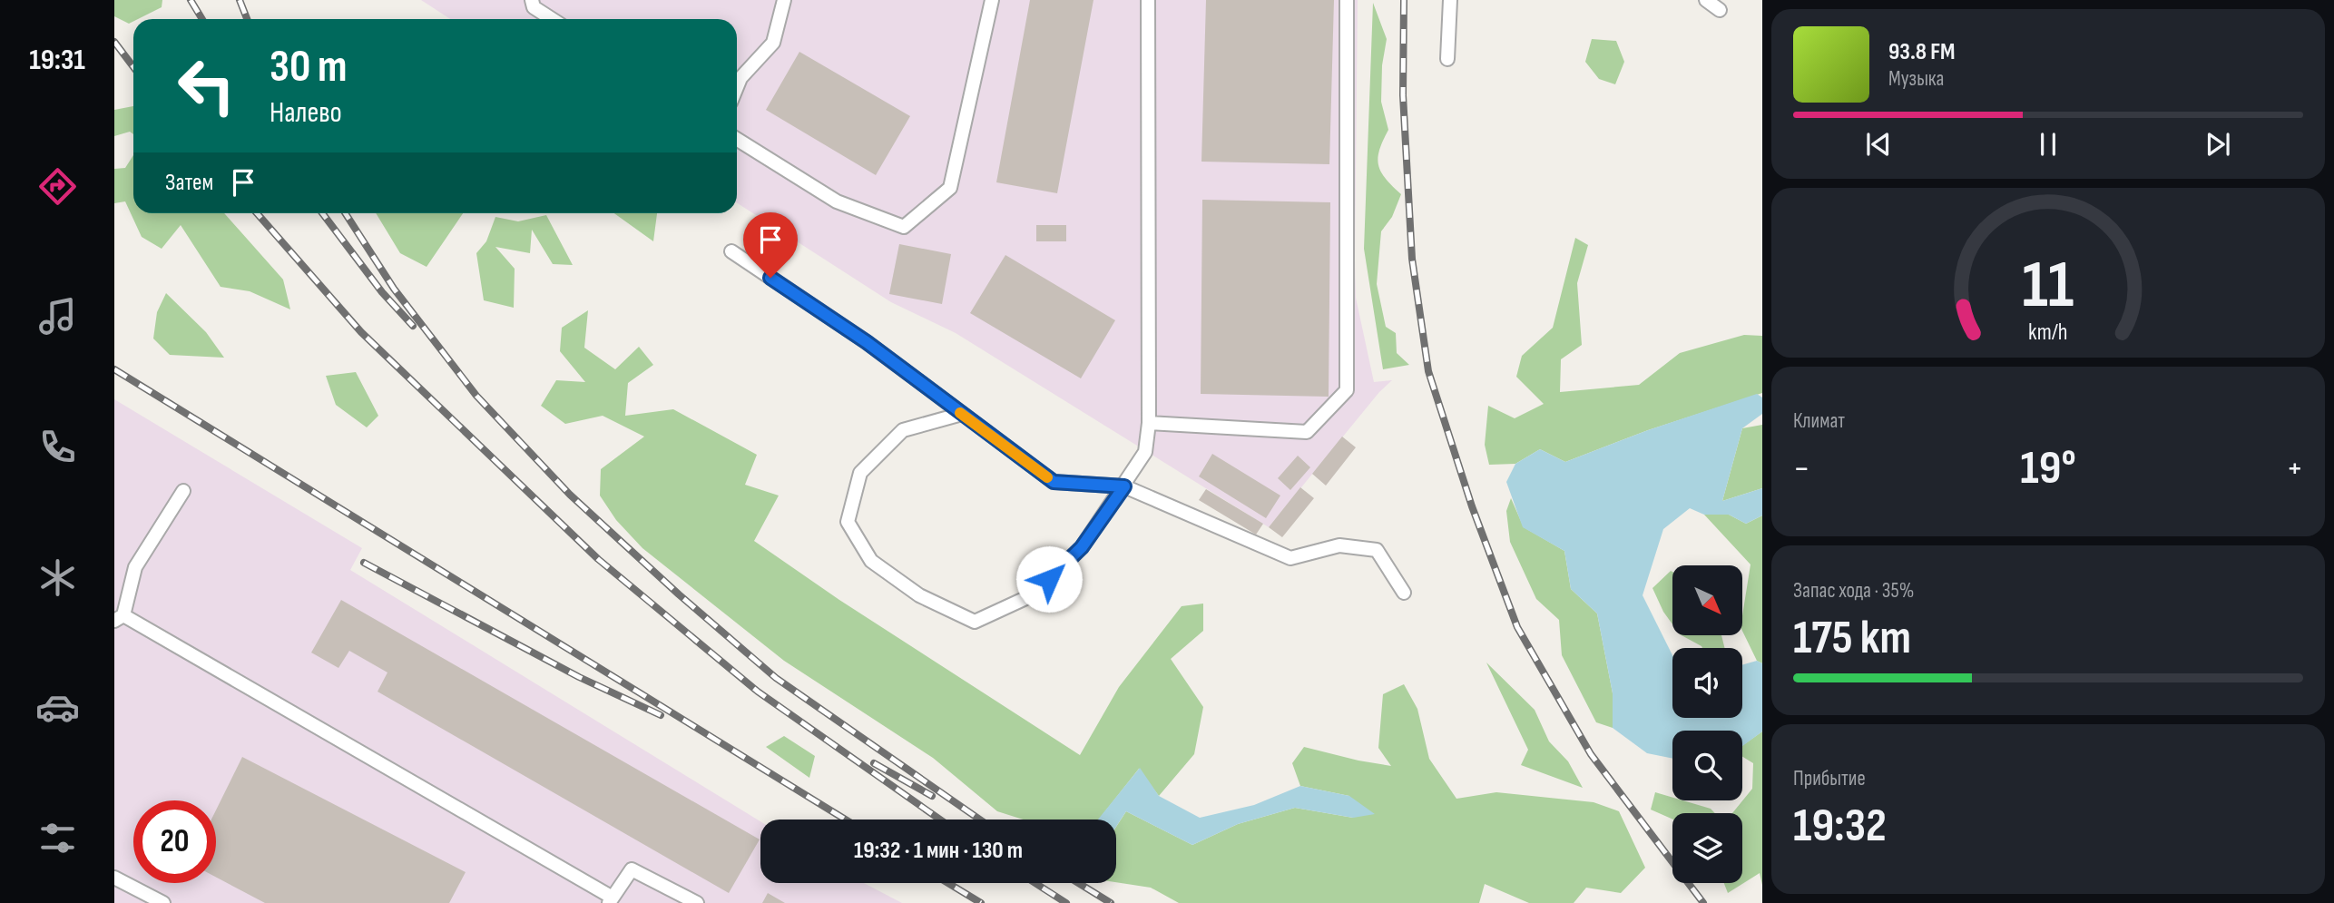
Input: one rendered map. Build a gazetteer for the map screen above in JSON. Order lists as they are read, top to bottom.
{
  "north": "bottom right",
  "page": {
    "tabs": "19:31",
    "turn": ["30 m", "Налево"],
    "song": ["93.8 FM", "Музыка"],
    "then": "Затем",
    "tile": [
      "Климат",
      ["Запас хода · 35%", "175 km"],
      ["Прибытие", "19:32"]
    ],
    "heat": ["−", "19°", "+"],
    "limit": "20",
    "trip": "19:32 · 1 мин · 130 m",
    "gauge": ["11", "km/h"]
  }
}
